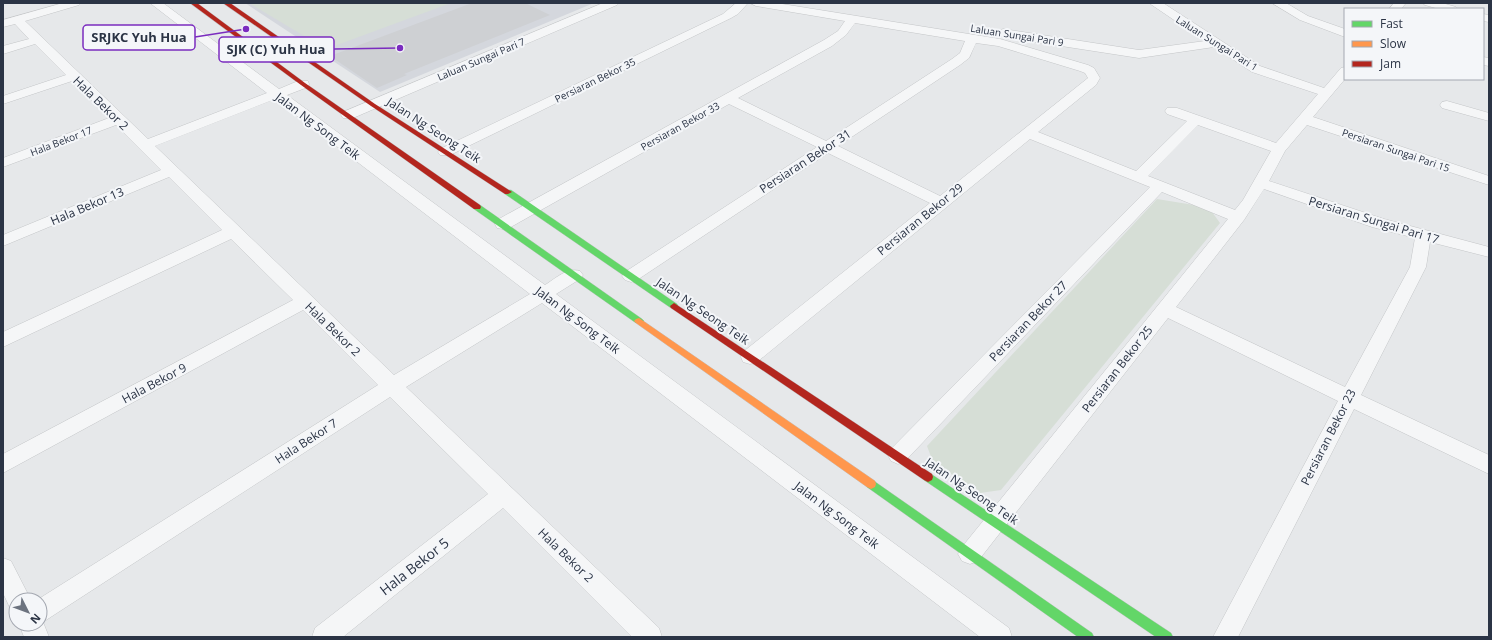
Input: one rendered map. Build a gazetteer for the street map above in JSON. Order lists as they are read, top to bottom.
{
  "streets": {
    "street": [
      "Laluan Sungai Pari 9",
      "Laluan Sungai Pari 1",
      "Laluan Sungai Pari 7",
      "Persiaran Bekor 35",
      "Hala Bekor 2",
      "Jalan Ng Song Teik",
      "Persiaran Bekor 33",
      "Jalan Ng Seong Teik",
      "Hala Bekor 17",
      "Persiaran Sungai Pari 15",
      "Persiaran Bekor 31",
      "Hala Bekor 13",
      "Persiaran Bekor 29",
      "Persiaran Sungai Pari 17",
      "Persiaran Bekor 27",
      "Persiaran Bekor 25",
      "Hala Bekor 9",
      "Persiaran Bekor 23",
      "Hala Bekor 7",
      "Hala Bekor 5"
    ]
  },
  "crossings": [
    ["Laluan Sungai Pari 9", "Laluan Sungai Pari 1"],
    ["Laluan Sungai Pari 1", "Persiaran Bekor 25"],
    ["Laluan Sungai Pari 7", "Jalan Ng Seong Teik"],
    ["Persiaran Bekor 35", "Jalan Ng Seong Teik"],
    ["Hala Bekor 2", "Hala Bekor 17"],
    ["Hala Bekor 2", "Hala Bekor 13"],
    ["Hala Bekor 2", "Hala Bekor 9"],
    ["Hala Bekor 2", "Hala Bekor 7"],
    ["Hala Bekor 2", "Hala Bekor 5"],
    ["Jalan Ng Song Teik", "Hala Bekor 7"],
    ["Persiaran Bekor 33", "Jalan Ng Seong Teik"],
    ["Jalan Ng Seong Teik", "Persiaran Bekor 31"],
    ["Jalan Ng Seong Teik", "Persiaran Bekor 29"],
    ["Jalan Ng Seong Teik", "Persiaran Bekor 27"],
    ["Jalan Ng Seong Teik", "Persiaran Bekor 25"],
    ["Persiaran Sungai Pari 15", "Persiaran Bekor 25"],
    ["Persiaran Bekor 31", "Persiaran Bekor 29"],
    ["Persiaran Sungai Pari 17", "Persiaran Bekor 25"],
    ["Persiaran Sungai Pari 17", "Persiaran Bekor 23"]
  ],
  "places": ["SRJKC Yuh Hua", "SJK (C) Yuh Hua"],
  "legend": ["Fast", "Slow", "Jam"],
  "north": "bottom right"
}
